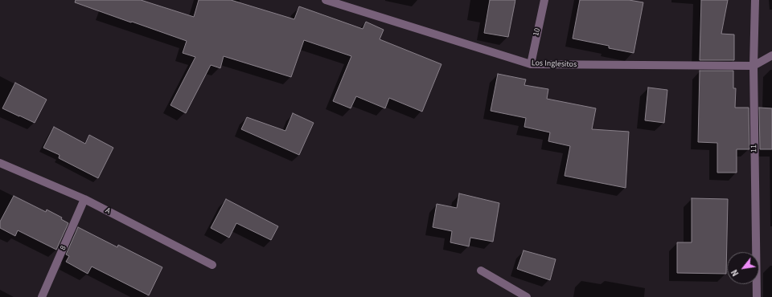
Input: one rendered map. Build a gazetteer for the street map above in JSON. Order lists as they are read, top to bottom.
{
  "streets": {
    "street": [
      "10",
      "Los Inglesitos",
      "11",
      "A",
      "8"
    ]
  },
  "crossings": [
    ["10", "Los Inglesitos"],
    ["Los Inglesitos", "11"],
    ["A", "8"]
  ],
  "north": "bottom left"
}
